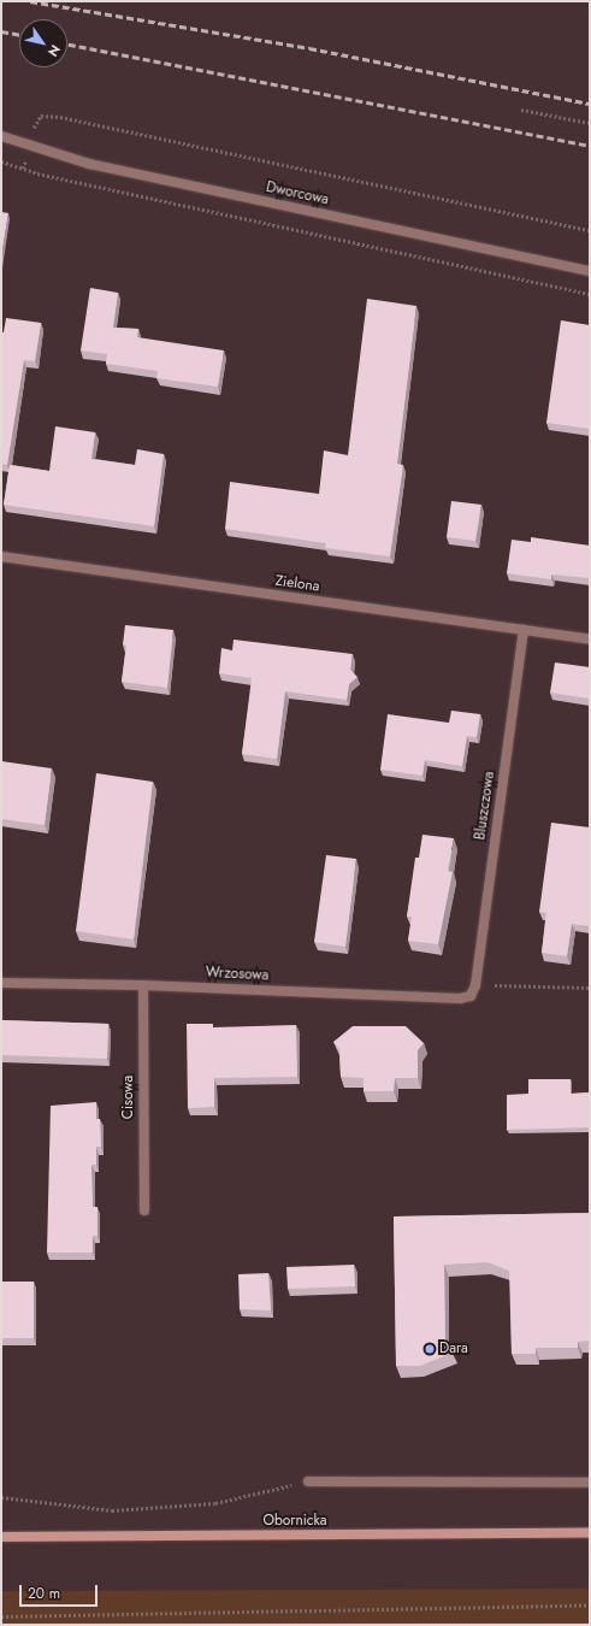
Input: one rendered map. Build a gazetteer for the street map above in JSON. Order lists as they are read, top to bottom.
{
  "streets": {
    "main road": ["Obornicka"],
    "street": [
      "Dworcowa",
      "Zielona",
      "Bluszczowa",
      "Wrzosowa",
      "Cisowa"
    ]
  },
  "crossings": [
    ["Zielona", "Bluszczowa"],
    ["Bluszczowa", "Wrzosowa"],
    ["Wrzosowa", "Cisowa"]
  ],
  "places": ["Dara"],
  "scale_bar": "20 m",
  "north": "bottom right"
}
